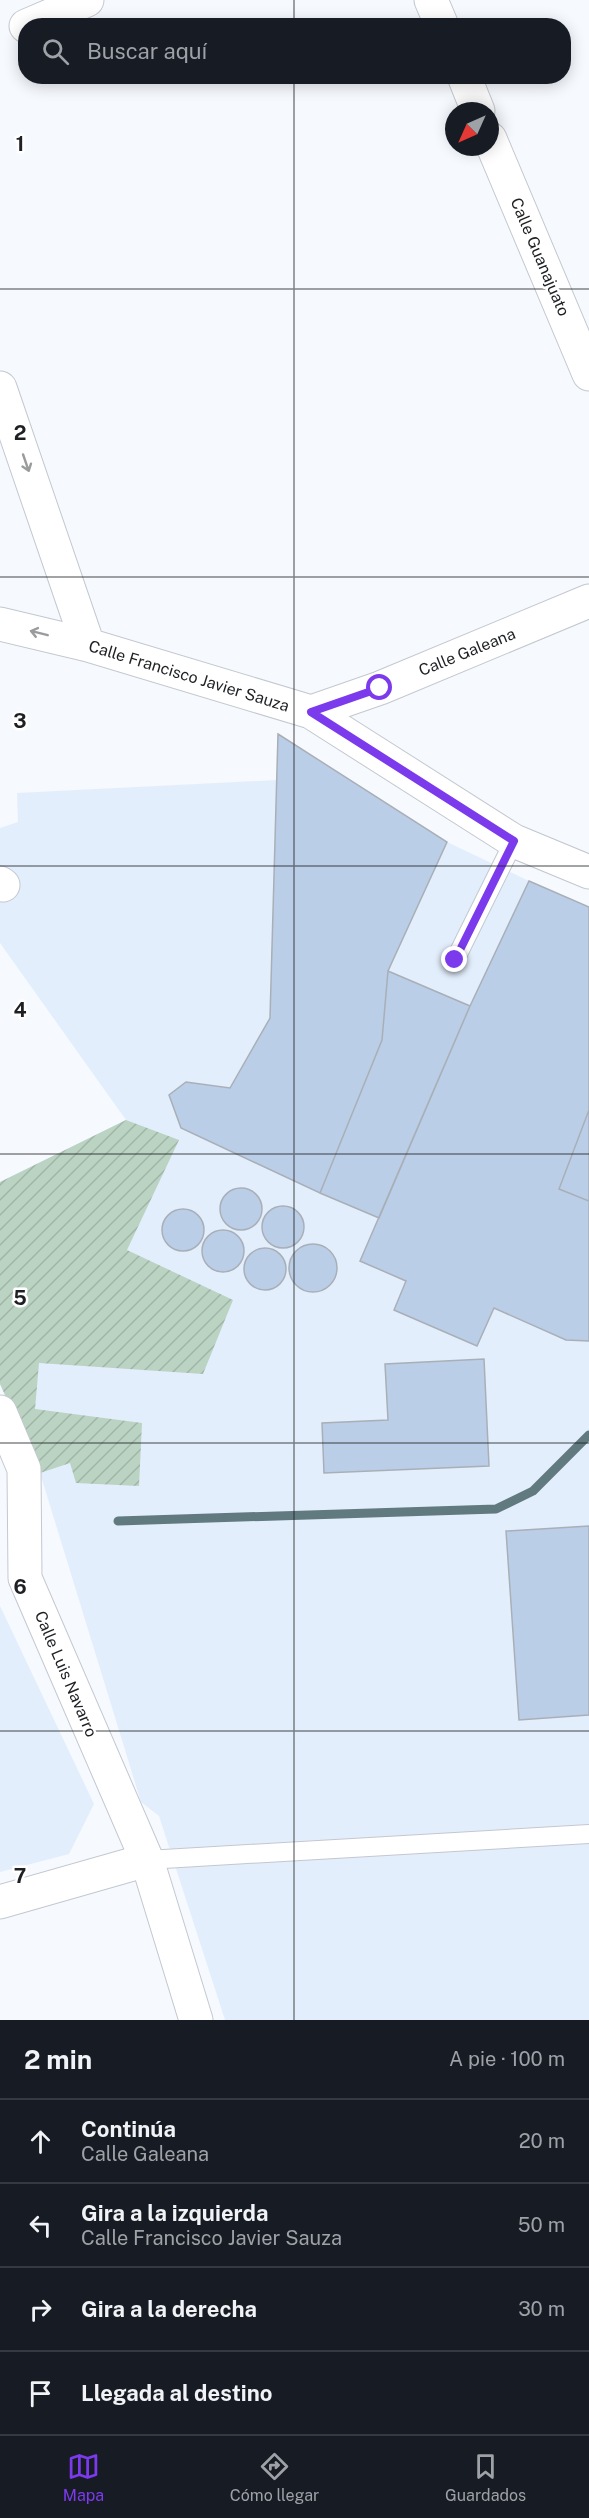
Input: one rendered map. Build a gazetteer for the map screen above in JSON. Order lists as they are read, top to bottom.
{
  "streets": {
    "street": [
      "Calle Guanajuato",
      "Calle Galeana",
      "Calle Francisco Javier Sauza",
      "Calle Luis Navarro"
    ]
  },
  "crossings": [
    ["Calle Galeana", "Calle Francisco Javier Sauza"]
  ],
  "north": "bottom left",
  "page": {
    "search": "Buscar aquí",
    "heading": ["2 min", "A pie · 100 m"],
    "list": [
      ["Continúa", "Calle Galeana", "20 m"],
      ["Gira a la izquierda", "Calle Francisco Javier Sauza", "50 m"],
      ["Gira a la derecha", "30 m"],
      "Llegada al destino"
    ],
    "nav": ["Mapa", "Cómo llegar", "Guardados"]
  },
  "grid": {
    "rows": [
      "1",
      "2",
      "3",
      "4",
      "5",
      "6",
      "7"
    ]
  }
}
